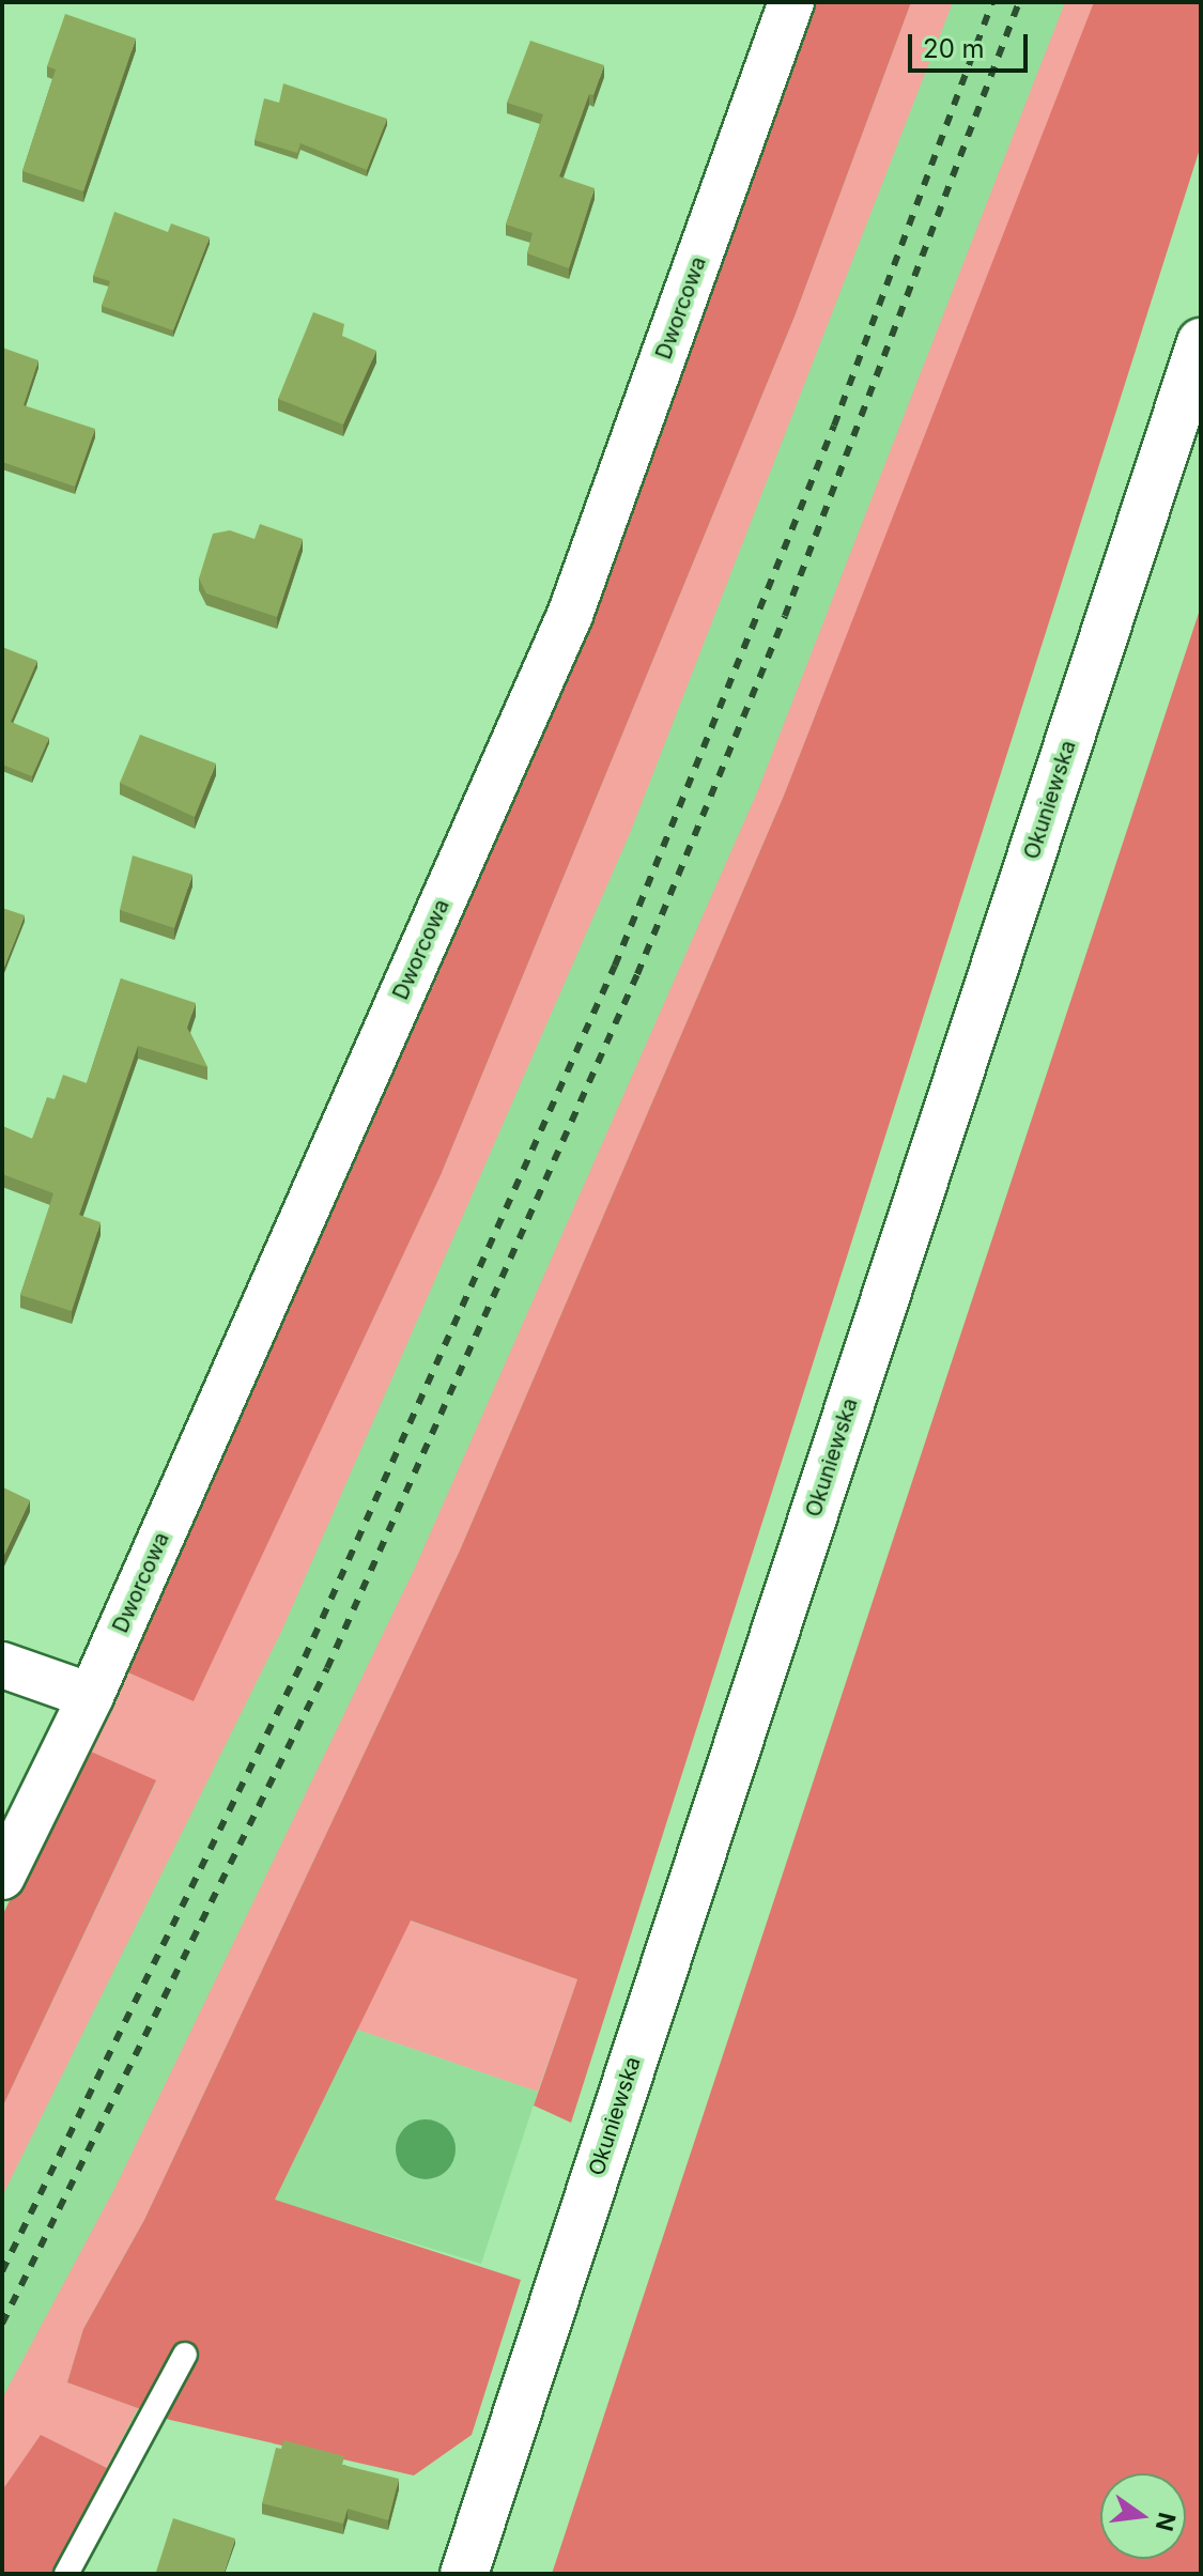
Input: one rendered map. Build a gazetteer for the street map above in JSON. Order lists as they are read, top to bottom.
{
  "streets": {
    "main road": ["Okuniewska"],
    "street": ["Dworcowa"]
  },
  "scale_bar": "20 m",
  "north": "right"
}
